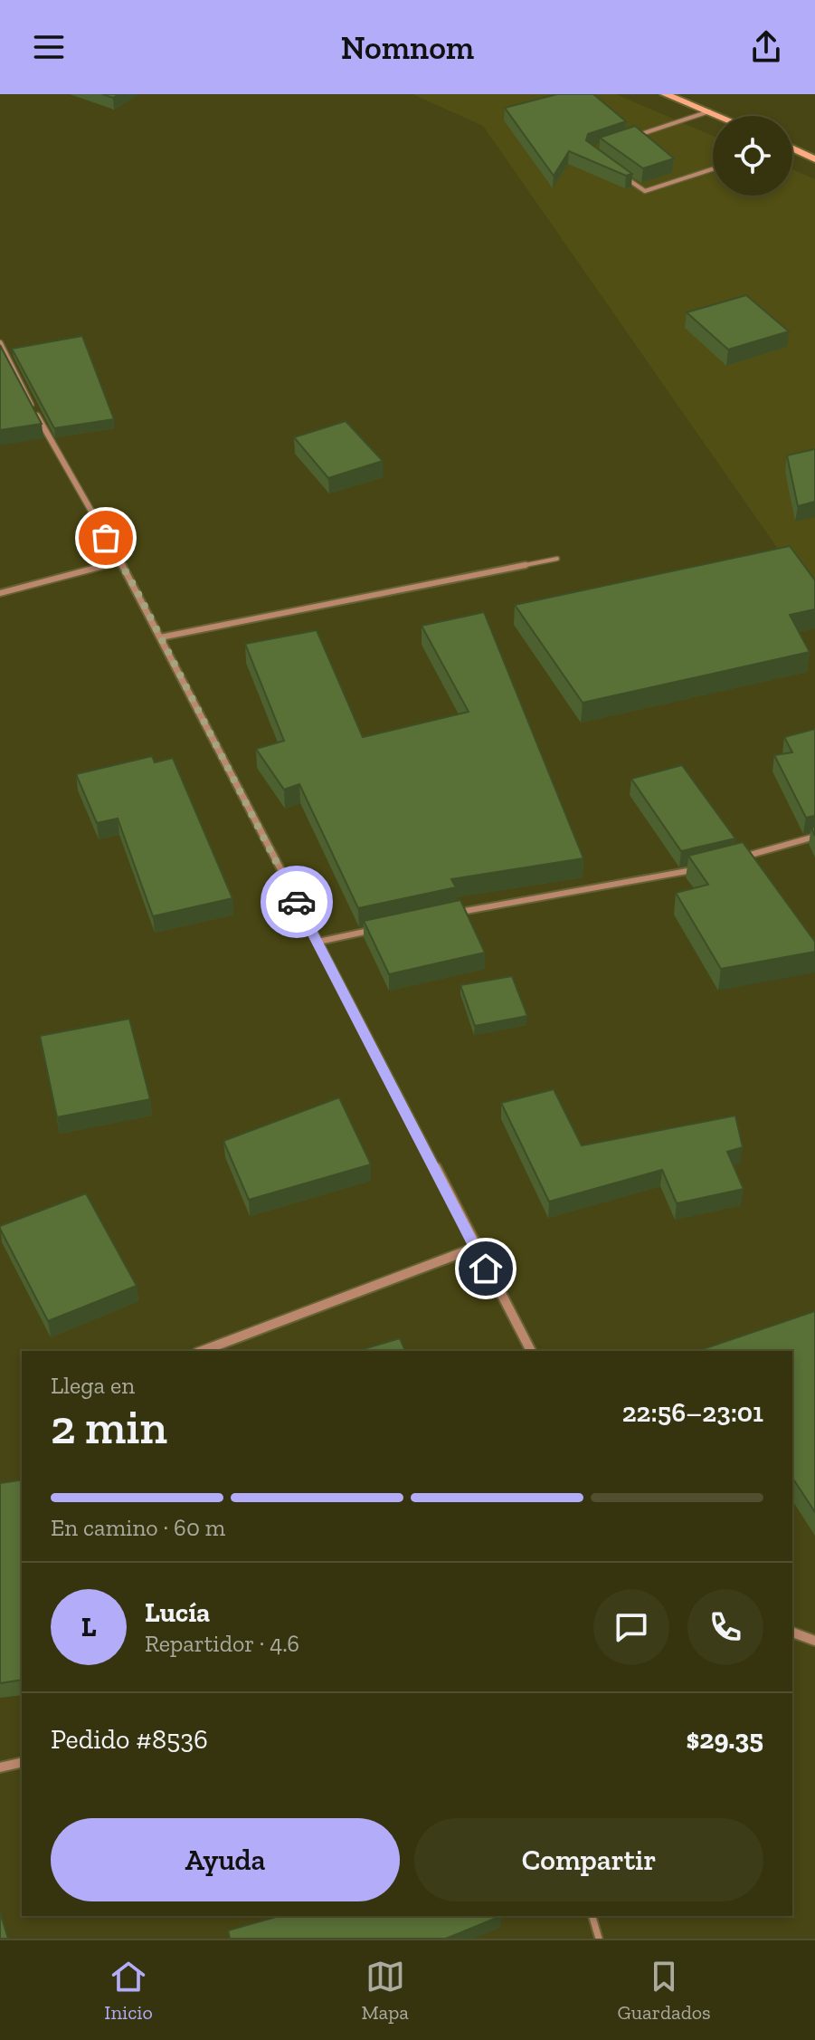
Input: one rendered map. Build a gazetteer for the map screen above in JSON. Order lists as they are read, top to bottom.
{
  "page": {
    "header": "Nomnom",
    "heading": ["2 min", "Llega en", "22:56–23:01"],
    "panel": [
      "Lucía",
      "Repartidor · 4.6",
      "Pedido #8536",
      "$29.35"
    ],
    "bar": "En camino · 60 m",
    "round": "L",
    "buttons": ["Ayuda", "Compartir"],
    "tabs": ["Inicio", "Mapa", "Guardados"]
  }
}
